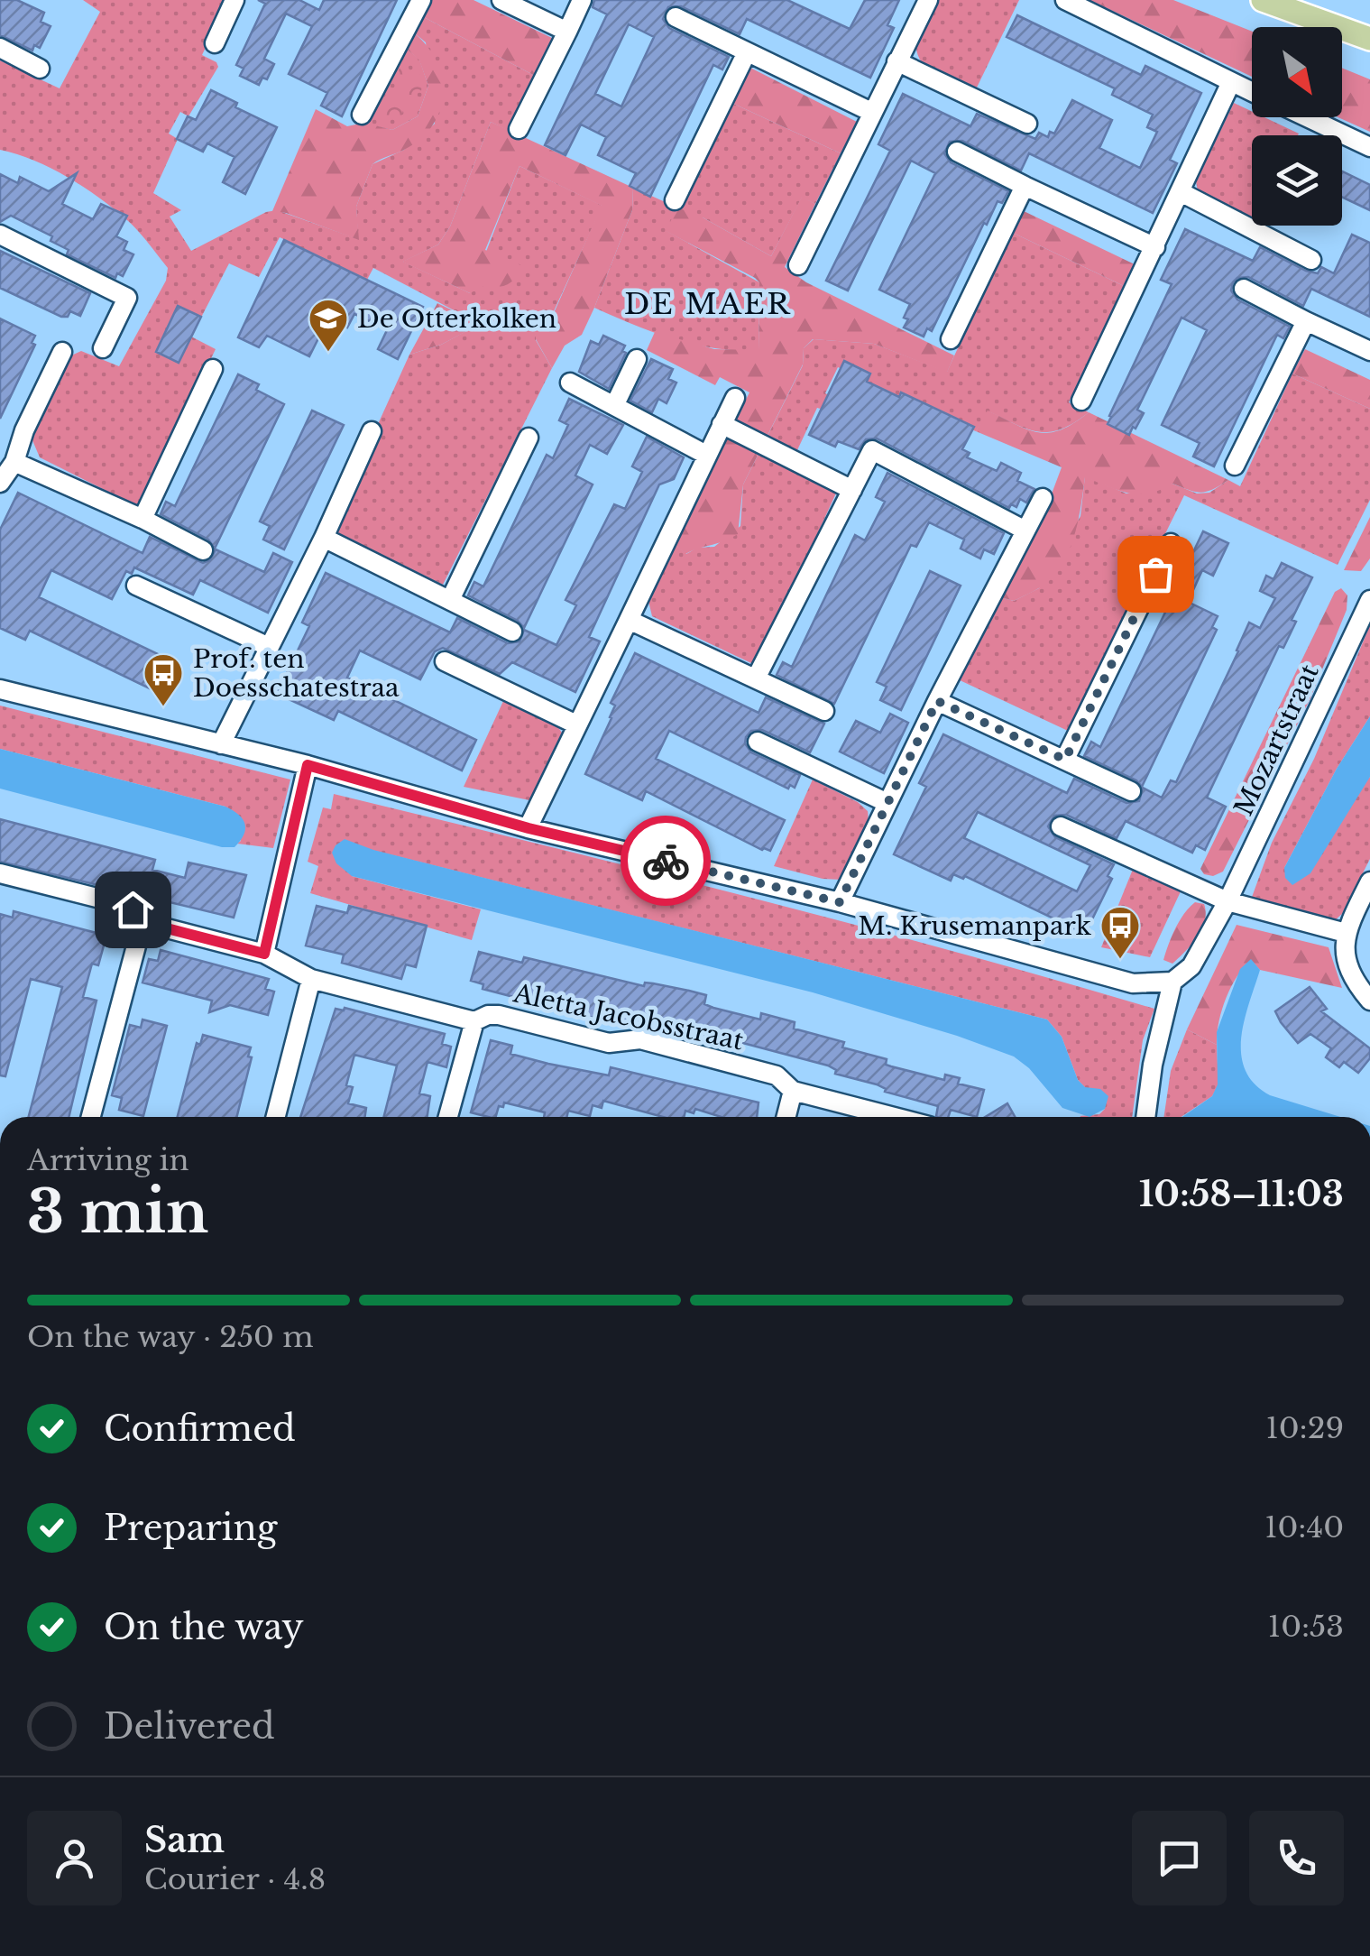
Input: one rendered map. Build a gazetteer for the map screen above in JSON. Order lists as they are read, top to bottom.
{
  "streets": {
    "street": ["Mozartstraat", "Aletta Jacobsstraat"]
  },
  "districts": ["DE MAER"],
  "places": {
    "school or university": ["De Otterkolken"],
    "bus stop": ["Prof. ten Doesschatestraa", "M. Krusemanpark"]
  },
  "north": "bottom right",
  "page": {
    "heading": ["3 min", "Arriving in", "10:58–11:03"],
    "panel": ["Sam", "Courier · 4.8"],
    "bar": "On the way · 250 m",
    "list": [
      ["Confirmed", "10:29"],
      ["Preparing", "10:40"],
      ["On the way", "10:53"],
      "Delivered"
    ]
  }
}
